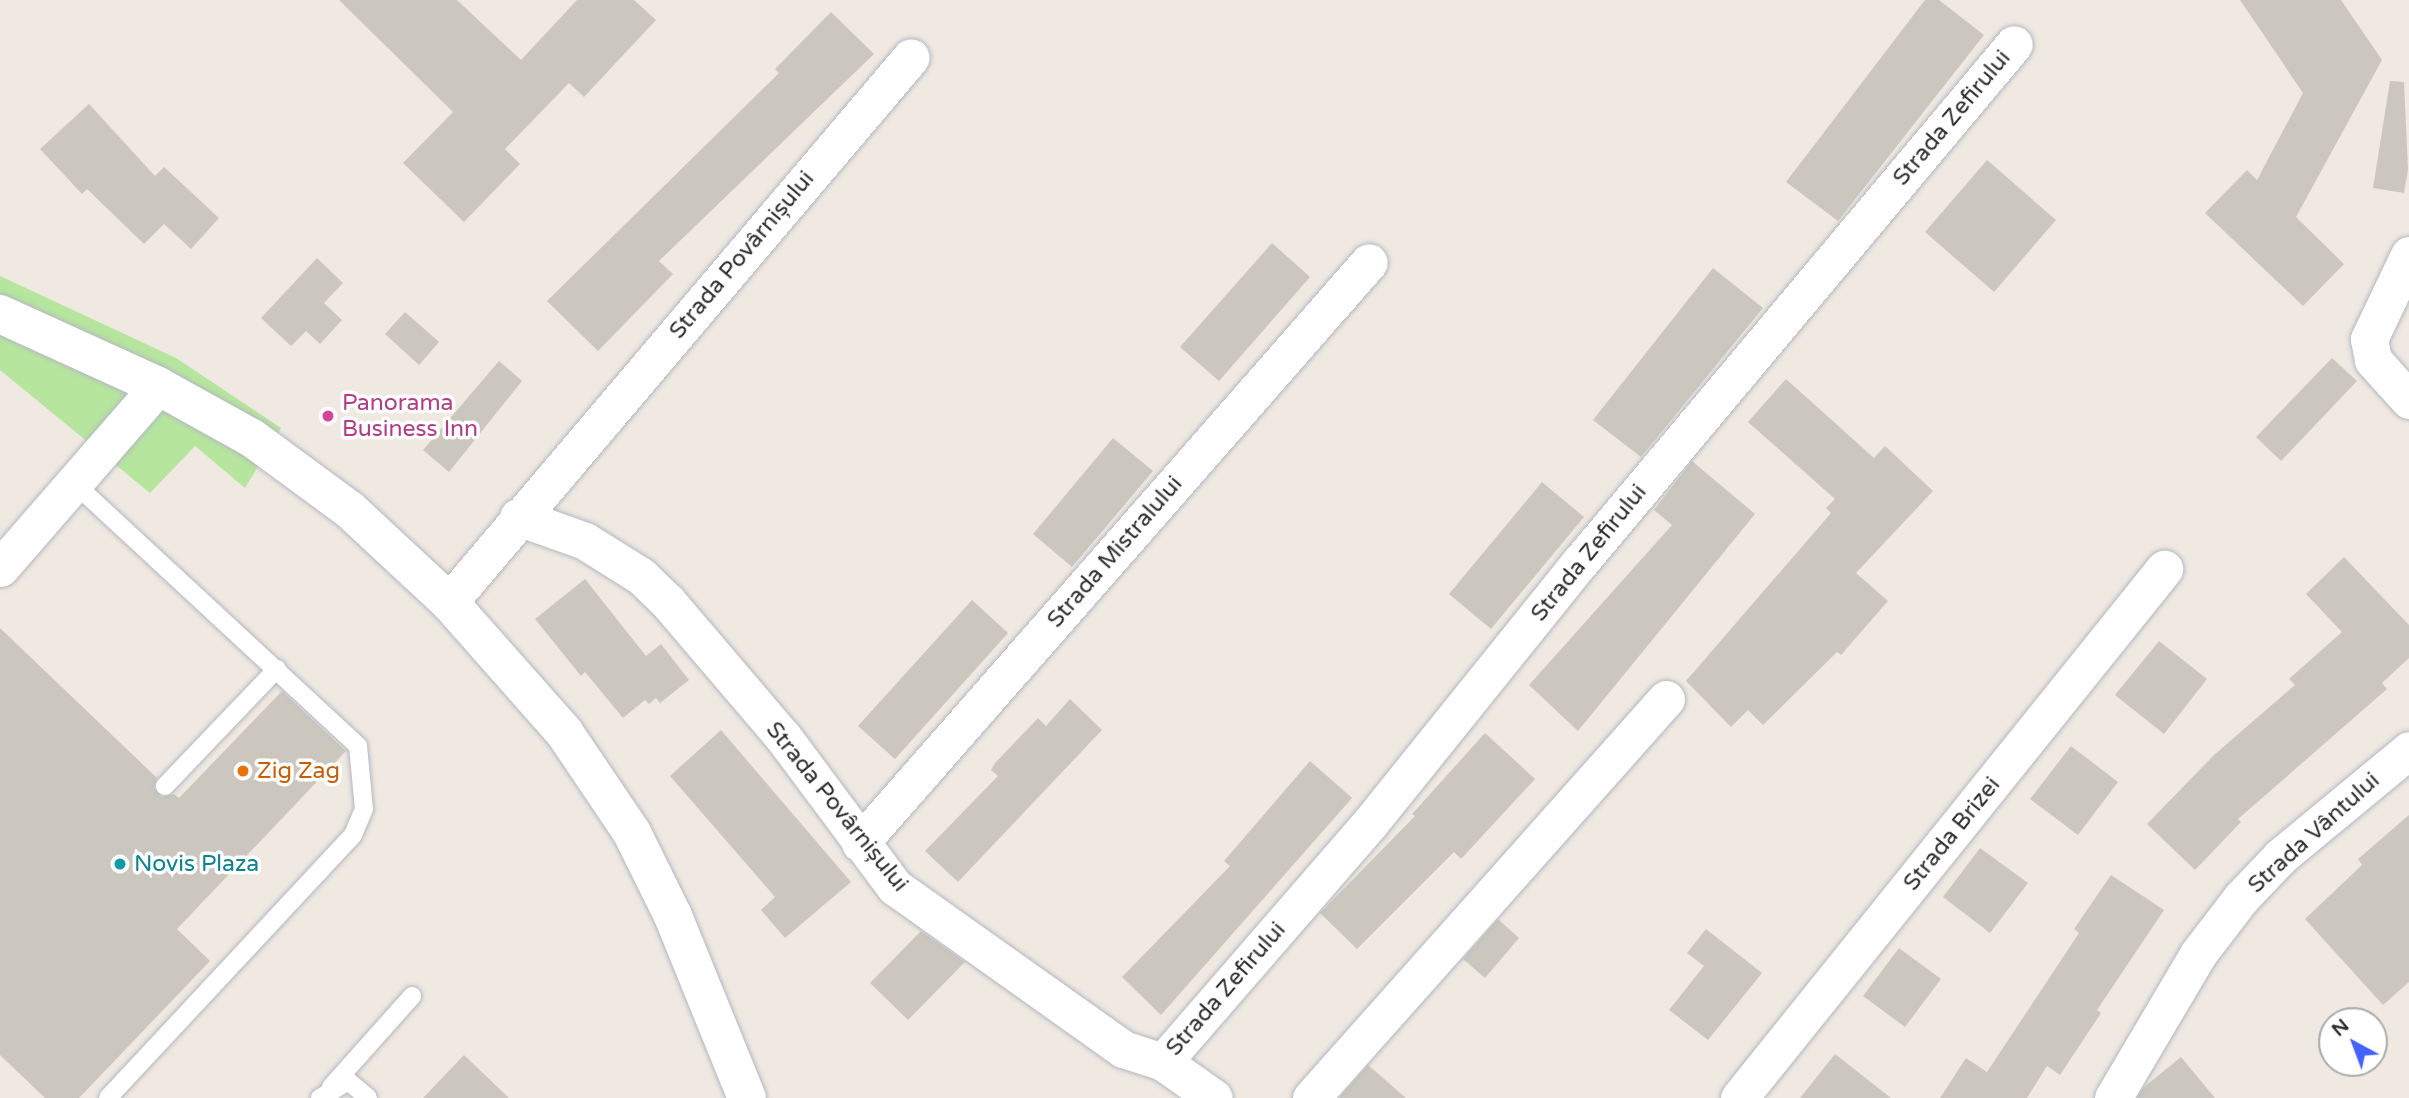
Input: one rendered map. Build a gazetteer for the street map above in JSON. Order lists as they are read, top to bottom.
{
  "streets": {
    "street": [
      "Strada Zefirului",
      "Strada Povârnișului",
      "Strada Mistralului",
      "Strada Vântului",
      "Strada Brizei"
    ]
  },
  "crossings": [
    ["Strada Zefirului", "Strada Povârnișului"],
    ["Strada Povârnișului", "Strada Mistralului"]
  ],
  "places": ["Panorama Business Inn", "Zig Zag", "Novis Plaza"],
  "north": "top left"
}
